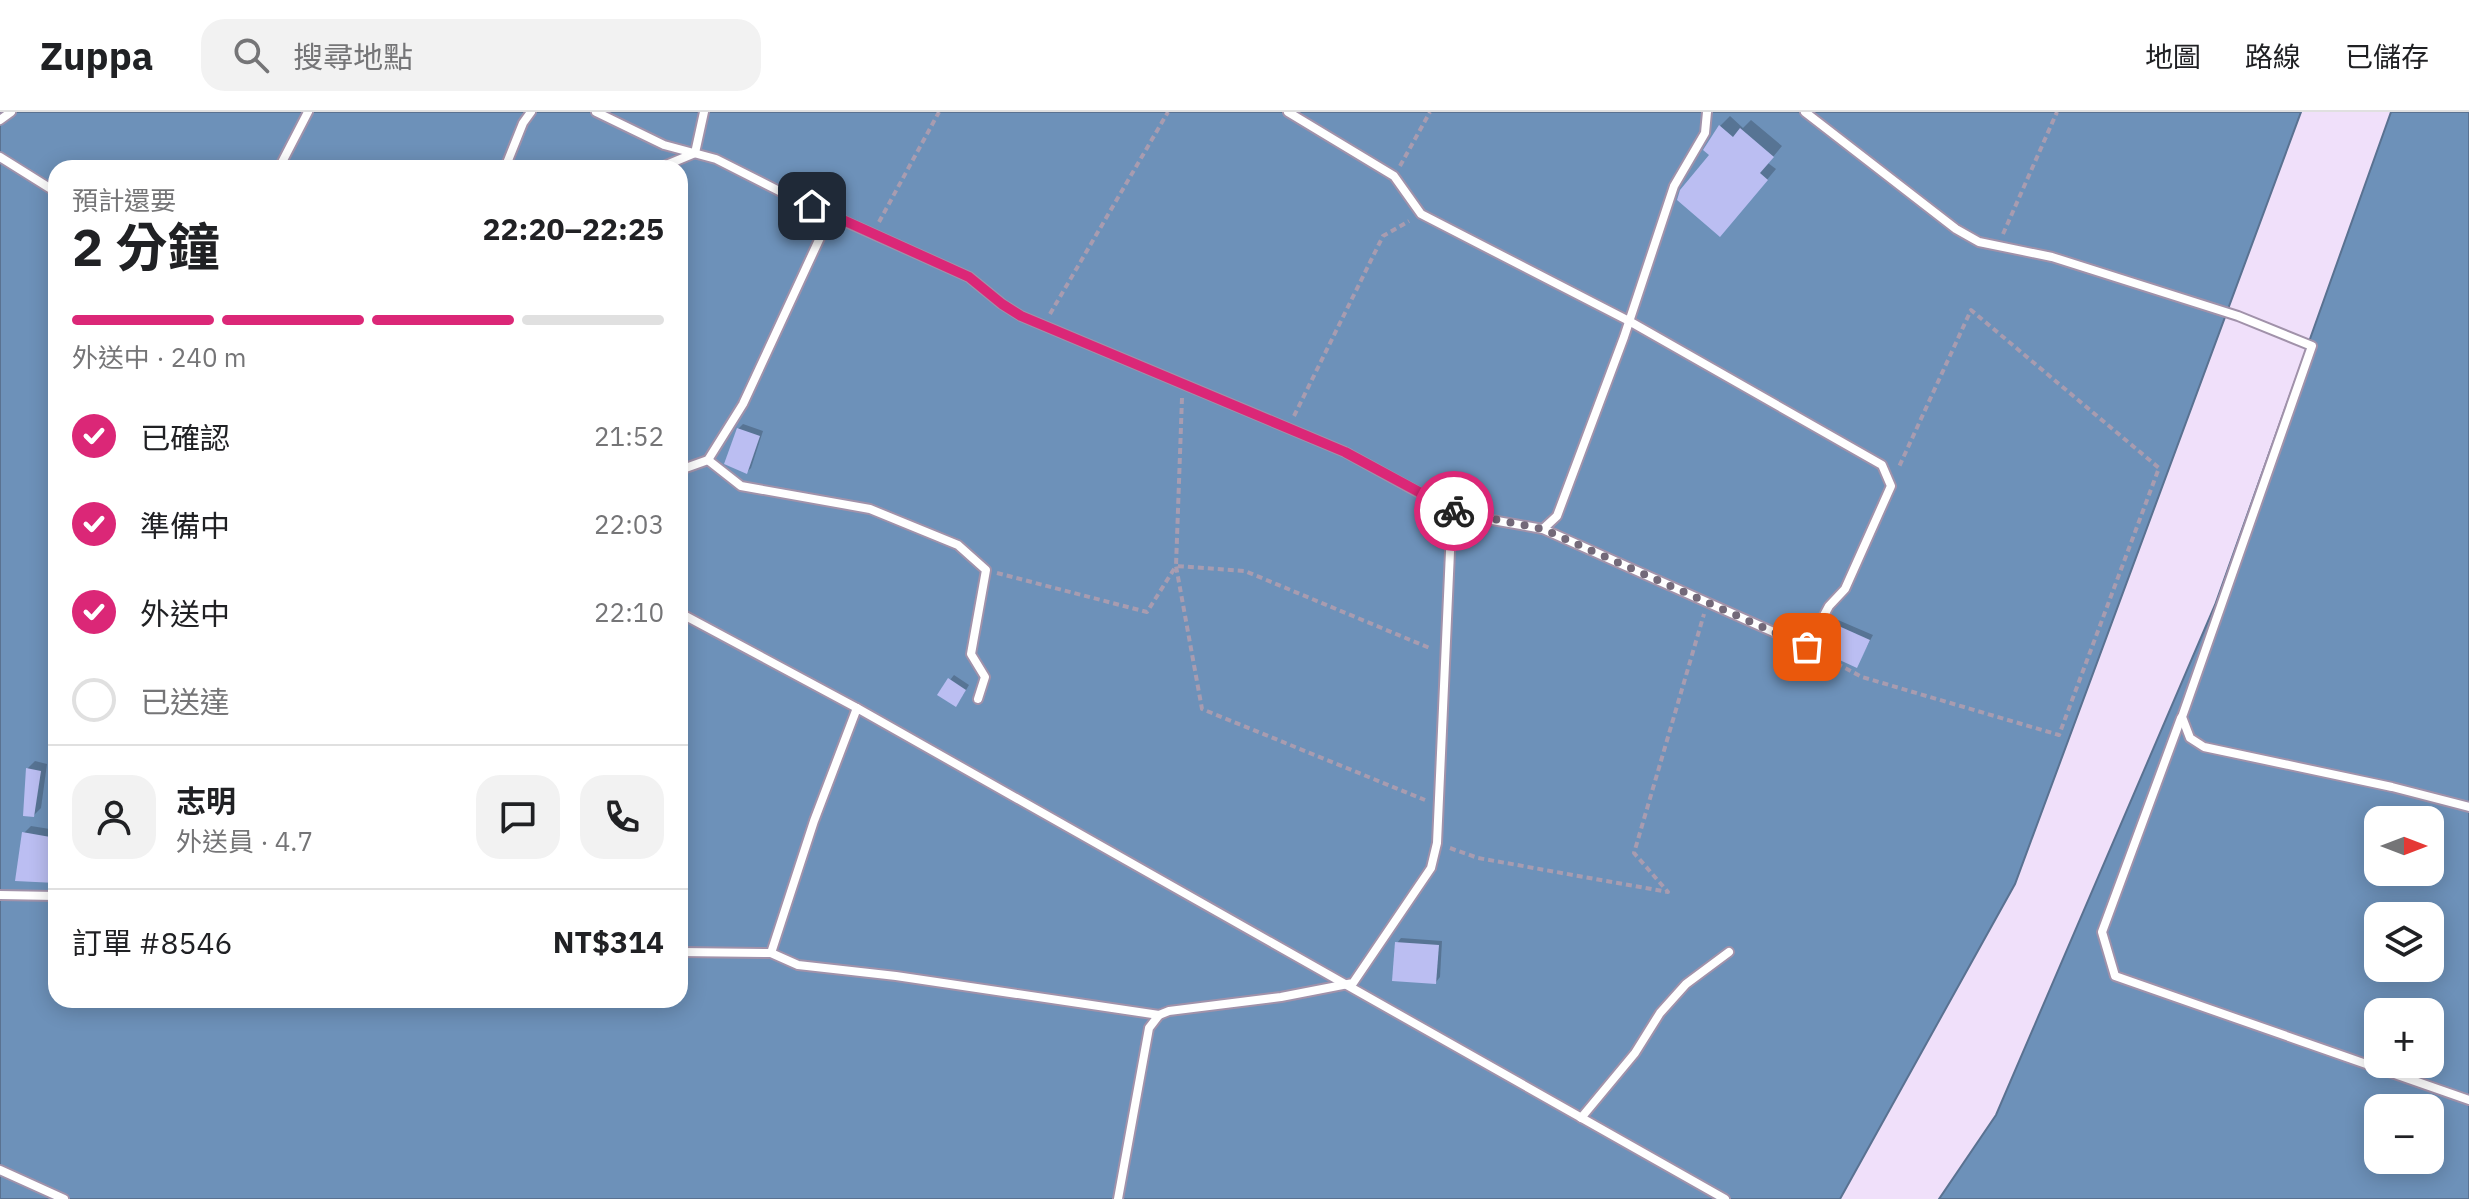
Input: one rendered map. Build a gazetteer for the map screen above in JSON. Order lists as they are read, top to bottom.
{
  "north": "right",
  "page": {
    "header": "Zuppa",
    "search": "搜尋地點",
    "nav": ["地圖", "路線", "已儲存"],
    "heading": ["2 分鐘", "預計還要", "22:20–22:25"],
    "panel": [
      "志明",
      "外送員 · 4.7",
      "訂單 #8546",
      "NT$314"
    ],
    "bar": "外送中 · 240 m",
    "list": [
      ["已確認", "21:52"],
      ["準備中", "22:03"],
      ["外送中", "22:10"],
      "已送達"
    ],
    "map_buttons": ["+", "−"]
  }
}
